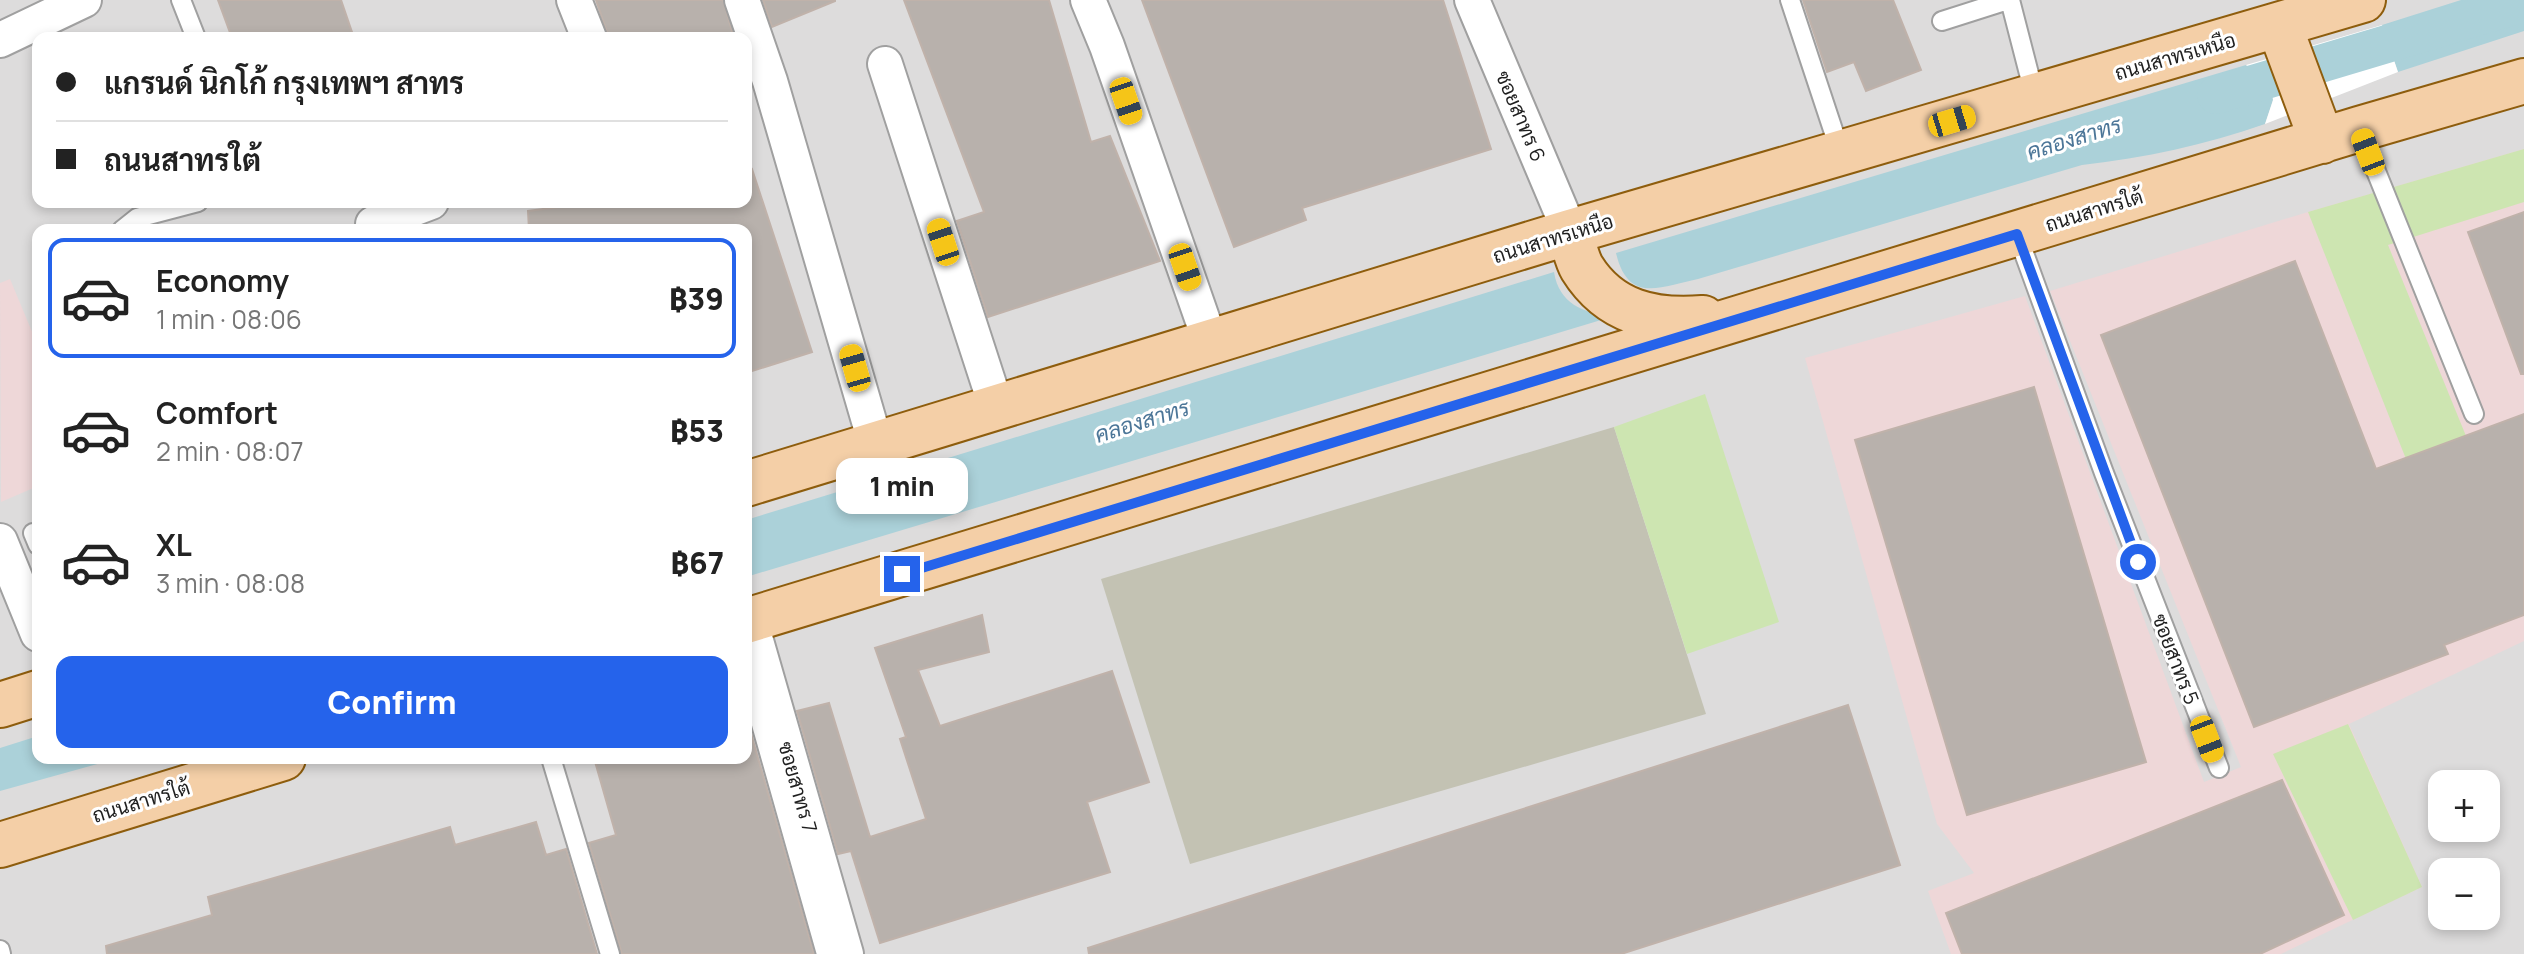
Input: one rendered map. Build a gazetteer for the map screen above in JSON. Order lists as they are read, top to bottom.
{
  "streets": {
    "main road": ["ถนนสาทรเหนือ", "ถนนสาทรใต้"],
    "street": ["ซอยสาทร 6", "ซอยสาทร 7"],
    "lane": ["ซอยสาทร 5"]
  },
  "crossings": [
    ["ถนนสาทรเหนือ", "ซอยสาทร 6"],
    ["ถนนสาทรใต้", "ซอยสาทร 5"]
  ],
  "water": ["คลองสาทร"],
  "page": {
    "banner": ["แกรนด์ นิกโก้ กรุงเทพฯ สาทร", "ถนนสาทรใต้"],
    "list": [
      {
        "name": "Economy",
        "note": "1 min · 08:06",
        "value": "฿39"
      },
      {
        "name": "Comfort",
        "note": "2 min · 08:07",
        "value": "฿53"
      },
      {
        "name": "XL",
        "note": "3 min · 08:08",
        "value": "฿67"
      }
    ],
    "bubble": "1 min",
    "buttons": "Confirm",
    "map_buttons": ["+", "−"]
  }
}
